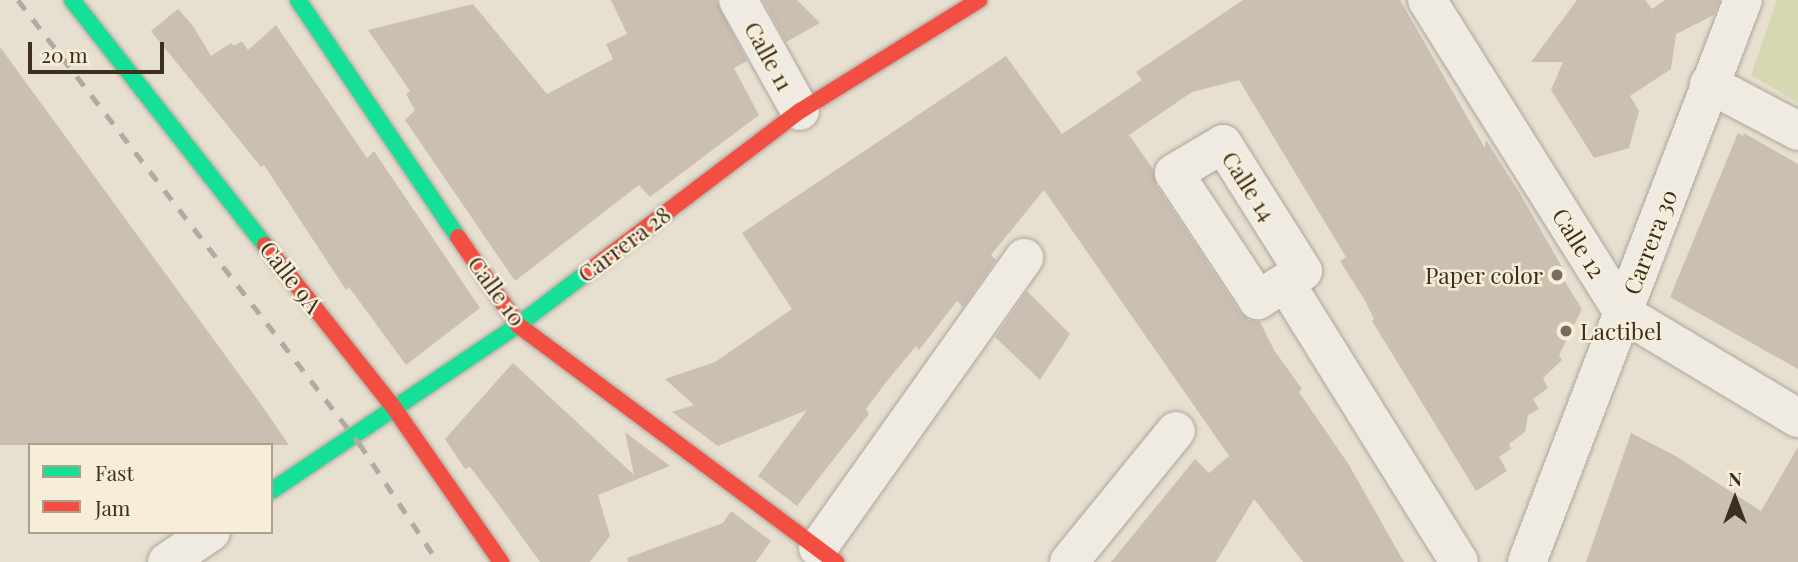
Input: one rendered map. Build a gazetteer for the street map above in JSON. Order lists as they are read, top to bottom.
{
  "streets": {
    "street": [
      "Calle 11",
      "Carrera 30",
      "Calle 12",
      "Carrera 28",
      "Calle 9A",
      "Calle 10"
    ]
  },
  "crossings": [
    ["Calle 11", "Carrera 28"],
    ["Carrera 30", "Calle 12"],
    ["Carrera 28", "Calle 9A"],
    ["Carrera 28", "Calle 10"]
  ],
  "places": ["Paper color", "Lactibel"],
  "legend": ["Fast", "Jam"],
  "scale_bar": "20 m",
  "north": "top"
}
